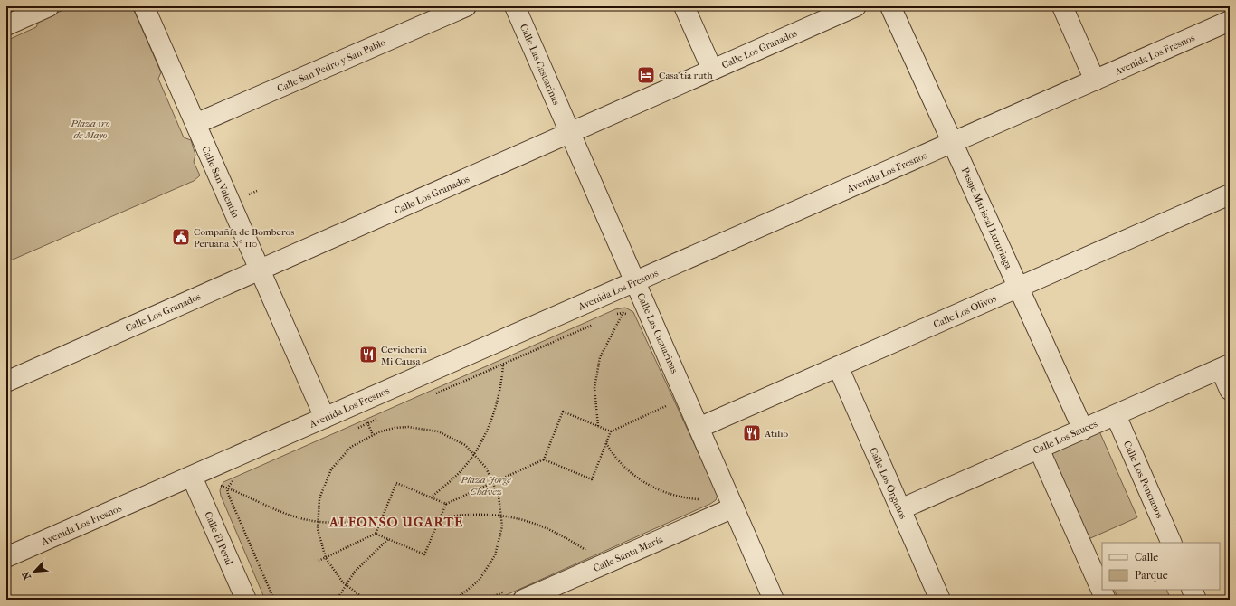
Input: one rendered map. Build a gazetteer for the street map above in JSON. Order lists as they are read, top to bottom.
{
  "streets": {
    "street": [
      "Calle Los Granados",
      "Avenida Los Fresnos",
      "Calle Las Casuarinas",
      "Calle San Pedro y San Pablo",
      "Calle San Valentín",
      "Pasaje Mariscal Luzuriaga",
      "Calle Los Olivos",
      "Calle Los Sauces",
      "Calle Los Poncianos",
      "Calle Los Órganos",
      "Calle El Peral",
      "Calle Santa María"
    ]
  },
  "crossings": [
    ["Calle Los Granados", "Calle Las Casuarinas"],
    ["Calle Los Granados", "Calle San Valentín"],
    ["Avenida Los Fresnos", "Calle Las Casuarinas"],
    ["Avenida Los Fresnos", "Calle San Valentín"],
    ["Avenida Los Fresnos", "Pasaje Mariscal Luzuriaga"],
    ["Avenida Los Fresnos", "Calle El Peral"],
    ["Calle Las Casuarinas", "Calle Los Olivos"],
    ["Calle Las Casuarinas", "Calle Santa María"],
    ["Calle San Pedro y San Pablo", "Calle San Valentín"],
    ["Pasaje Mariscal Luzuriaga", "Calle Los Olivos"],
    ["Pasaje Mariscal Luzuriaga", "Calle Los Sauces"],
    ["Calle Los Olivos", "Calle Los Órganos"],
    ["Calle Los Sauces", "Calle Los Poncianos"],
    ["Calle Los Sauces", "Calle Los Órganos"]
  ],
  "districts": ["ALFONSO UGARTE"],
  "parks": ["Plaza 1ro de Mayo", "Plaza Jorge Chávez"],
  "places": {
    "hotel": ["Casa tia ruth"],
    "public building": ["Compañía de Bomberos Peruana Nº 110"],
    "restaurant": ["Cevicheria Mi Causa", "Atilio"]
  },
  "legend": ["Calle", "Parque"],
  "north": "bottom left"
}
